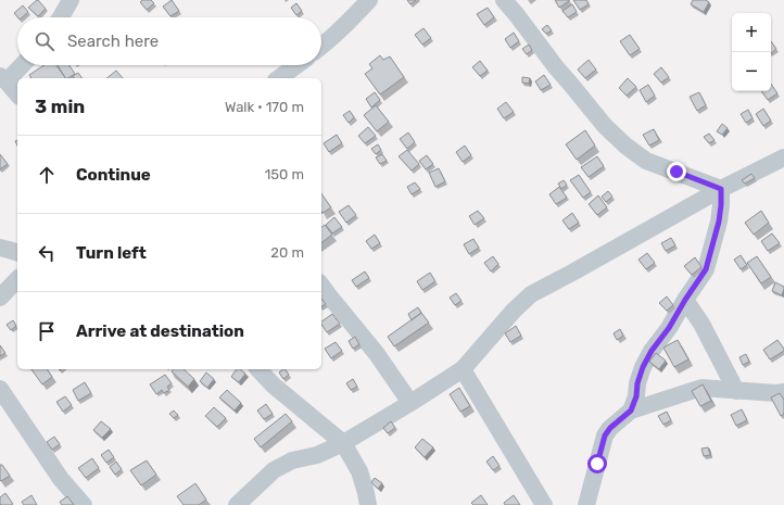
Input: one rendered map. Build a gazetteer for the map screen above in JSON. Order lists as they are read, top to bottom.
{
  "page": {
    "map_buttons": ["+", "−"],
    "search": "Search here",
    "heading": ["3 min", "Walk · 170 m"],
    "list": [
      ["Continue", "150 m"],
      ["Turn left", "20 m"],
      "Arrive at destination"
    ]
  }
}
